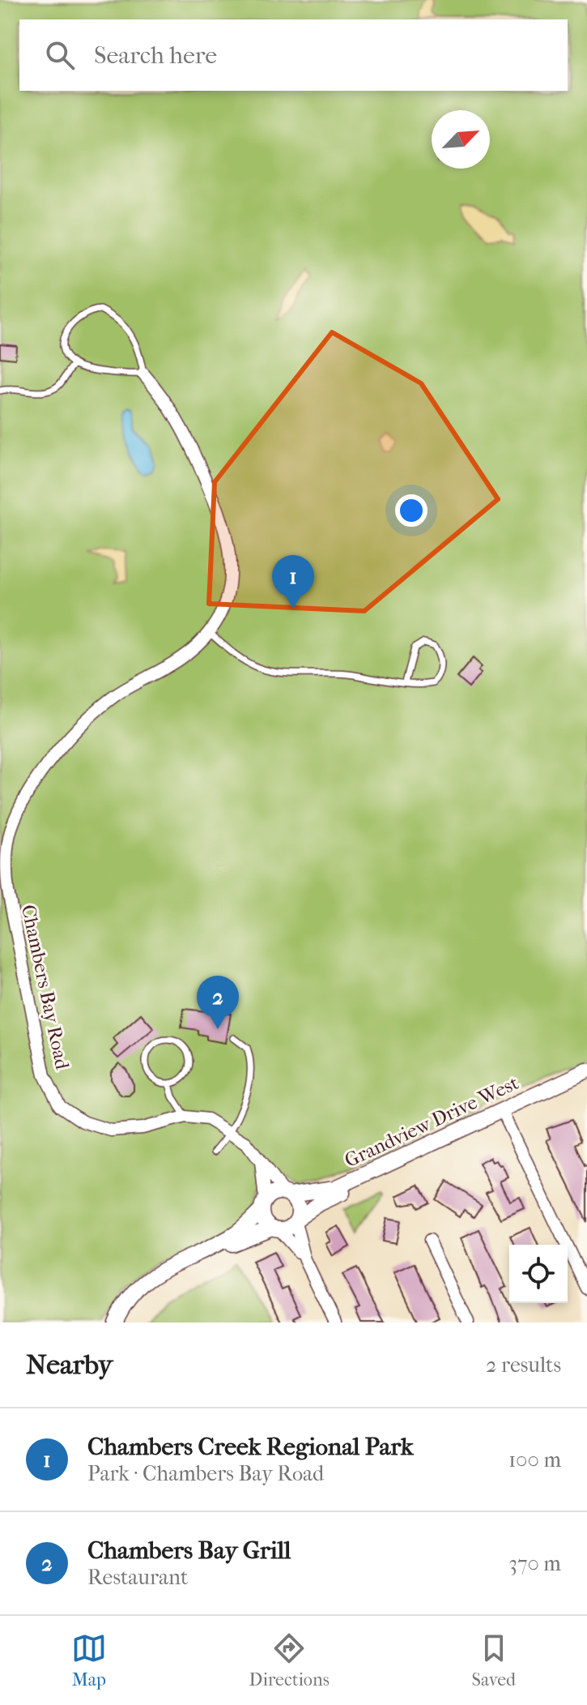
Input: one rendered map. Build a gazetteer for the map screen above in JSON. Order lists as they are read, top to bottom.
{
  "streets": {
    "street": ["Chambers Bay Road", "Grandview Drive West"]
  },
  "crossings": [
    ["Chambers Bay Road", "Grandview Drive West"]
  ],
  "north": "top right",
  "page": {
    "search": "Search here",
    "pins": ["1", "2"],
    "heading": ["Nearby", "2 results"],
    "list": [
      {
        "mark": "1",
        "name": "Chambers Creek Regional Park",
        "note": "Park · Chambers Bay Road",
        "value": "100 m"
      },
      {
        "mark": "2",
        "name": "Chambers Bay Grill",
        "note": "Restaurant",
        "value": "370 m"
      }
    ],
    "nav": ["Map", "Directions", "Saved"]
  }
}
